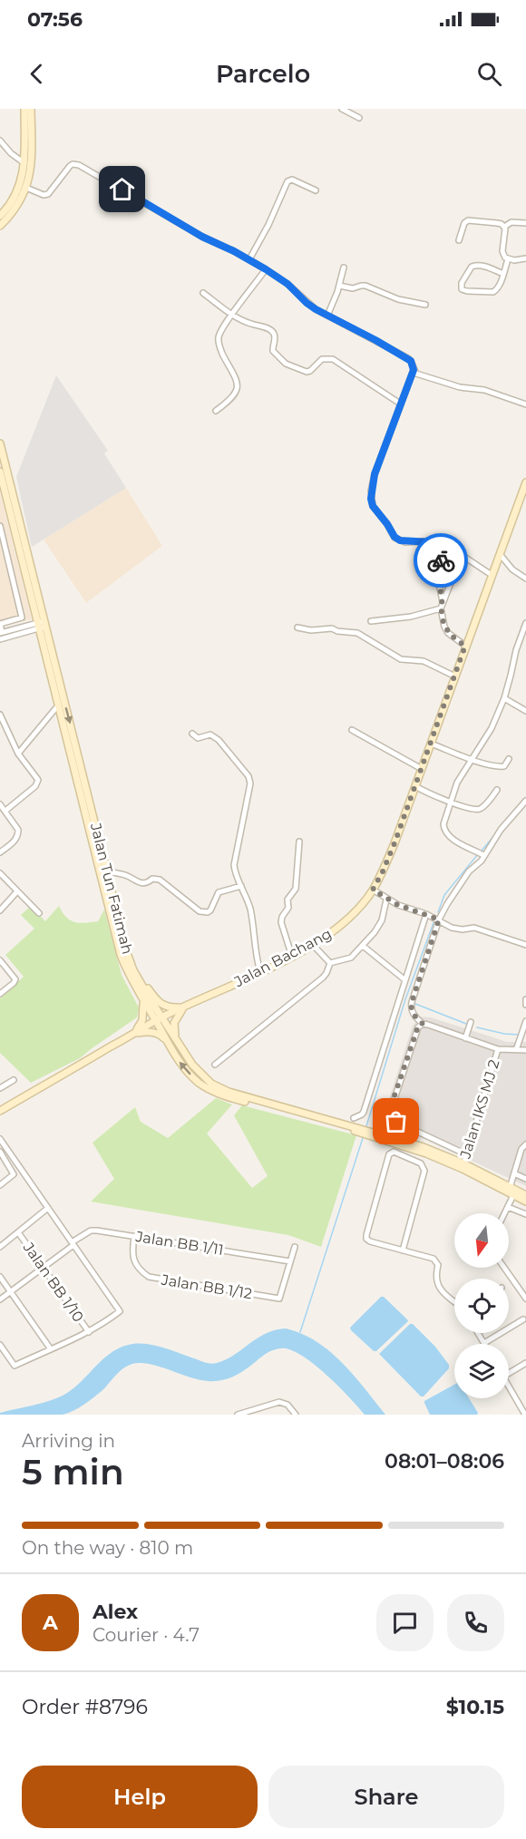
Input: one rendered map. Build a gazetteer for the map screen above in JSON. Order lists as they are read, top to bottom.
{
  "streets": {
    "main road": ["Jalan Tun Fatimah", "Jalan Bachang"],
    "street": [
      "Jalan IKS MJ 2",
      "Jalan BB 1/11",
      "Jalan BB 1/10",
      "Jalan BB 1/12"
    ]
  },
  "crossings": [
    ["Jalan Tun Fatimah", "Jalan Bachang"],
    ["Jalan Tun Fatimah", "Jalan IKS MJ 2"],
    ["Jalan BB 1/11", "Jalan BB 1/10"],
    ["Jalan BB 1/11", "Jalan BB 1/12"]
  ],
  "north": "bottom",
  "page": {
    "status": "07:56",
    "header": "Parcelo",
    "heading": ["5 min", "Arriving in", "08:01–08:06"],
    "panel": [
      "Alex",
      "Courier · 4.7",
      "Order #8796",
      "$10.15"
    ],
    "bar": "On the way · 810 m",
    "round": "A",
    "buttons": ["Help", "Share"]
  }
}
